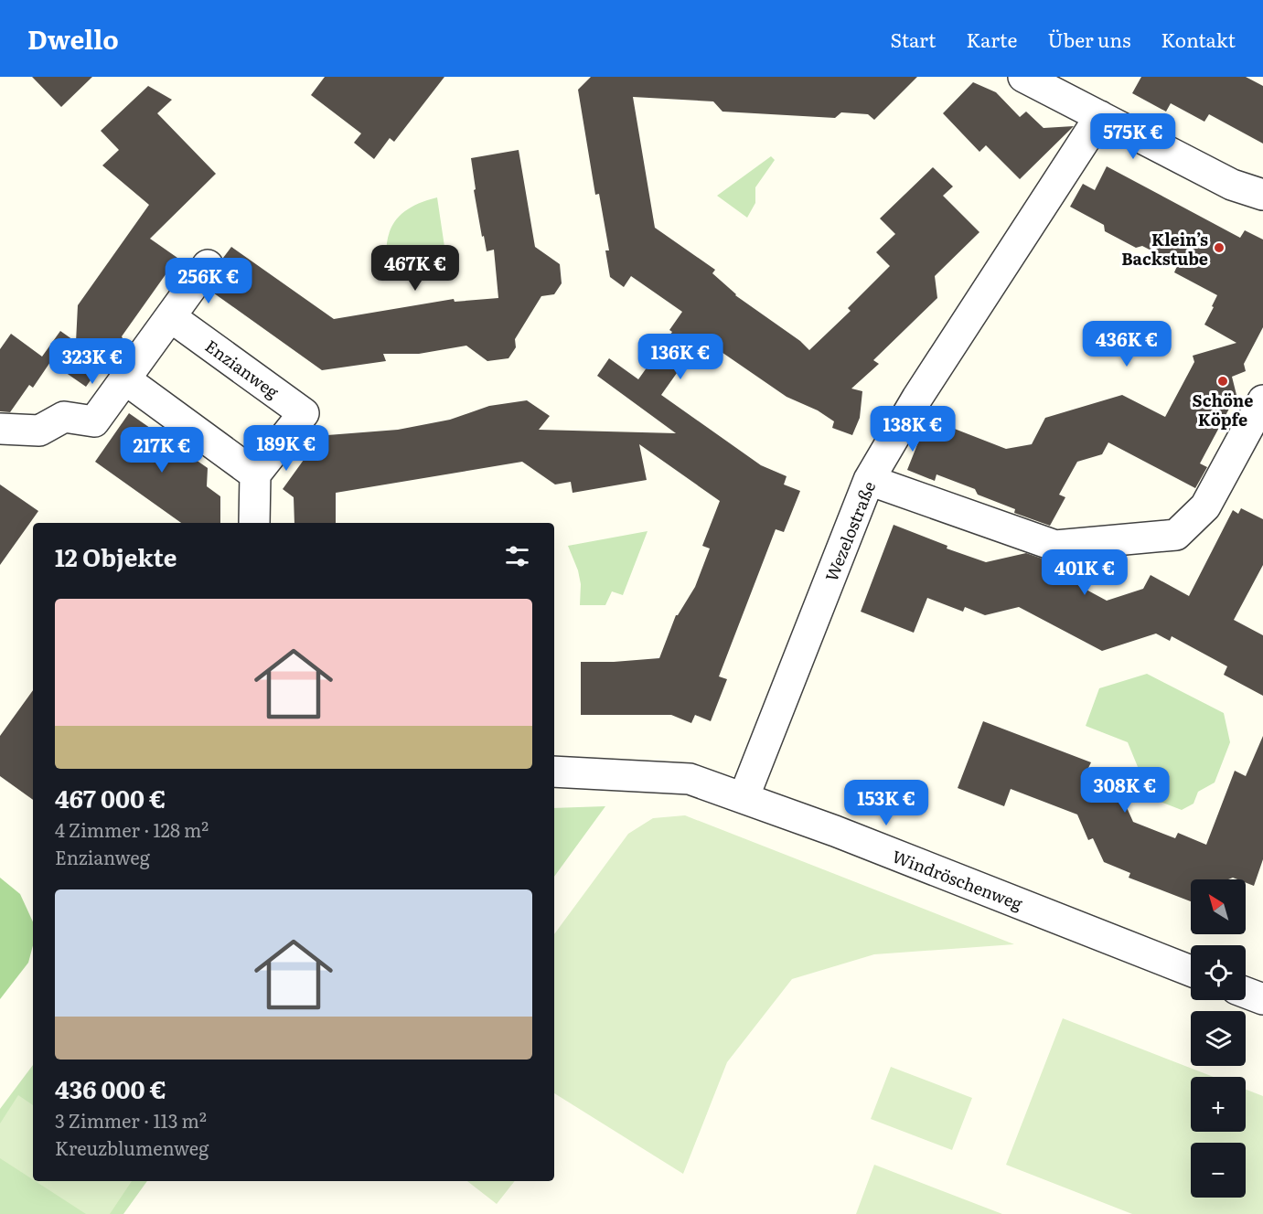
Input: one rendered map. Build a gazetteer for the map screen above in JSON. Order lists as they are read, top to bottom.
{
  "streets": {
    "street": ["Enzianweg", "Wezelostraße", "Windröschenweg"]
  },
  "crossings": [
    ["Wezelostraße", "Windröschenweg"]
  ],
  "places": ["Klein’s Backstube", "Schöne Köpfe"],
  "north": "top left",
  "page": {
    "header": "Dwello",
    "nav": [
      "Start",
      "Karte",
      "Über uns",
      "Kontakt"
    ],
    "price": [
      "575K €",
      "467K €",
      "256K €",
      "436K €",
      "136K €",
      "323K €",
      "138K €",
      "189K €",
      "217K €",
      "401K €",
      "308K €",
      "153K €"
    ],
    "heading": "12 Objekte",
    "list": [
      {
        "name": "467 000 €",
        "note": "4 Zimmer · 128 m² · Enzianweg"
      },
      {
        "name": "436 000 €",
        "note": "3 Zimmer · 113 m² · Kreuzblumenweg"
      }
    ],
    "map_buttons": ["+", "−"]
  }
}
